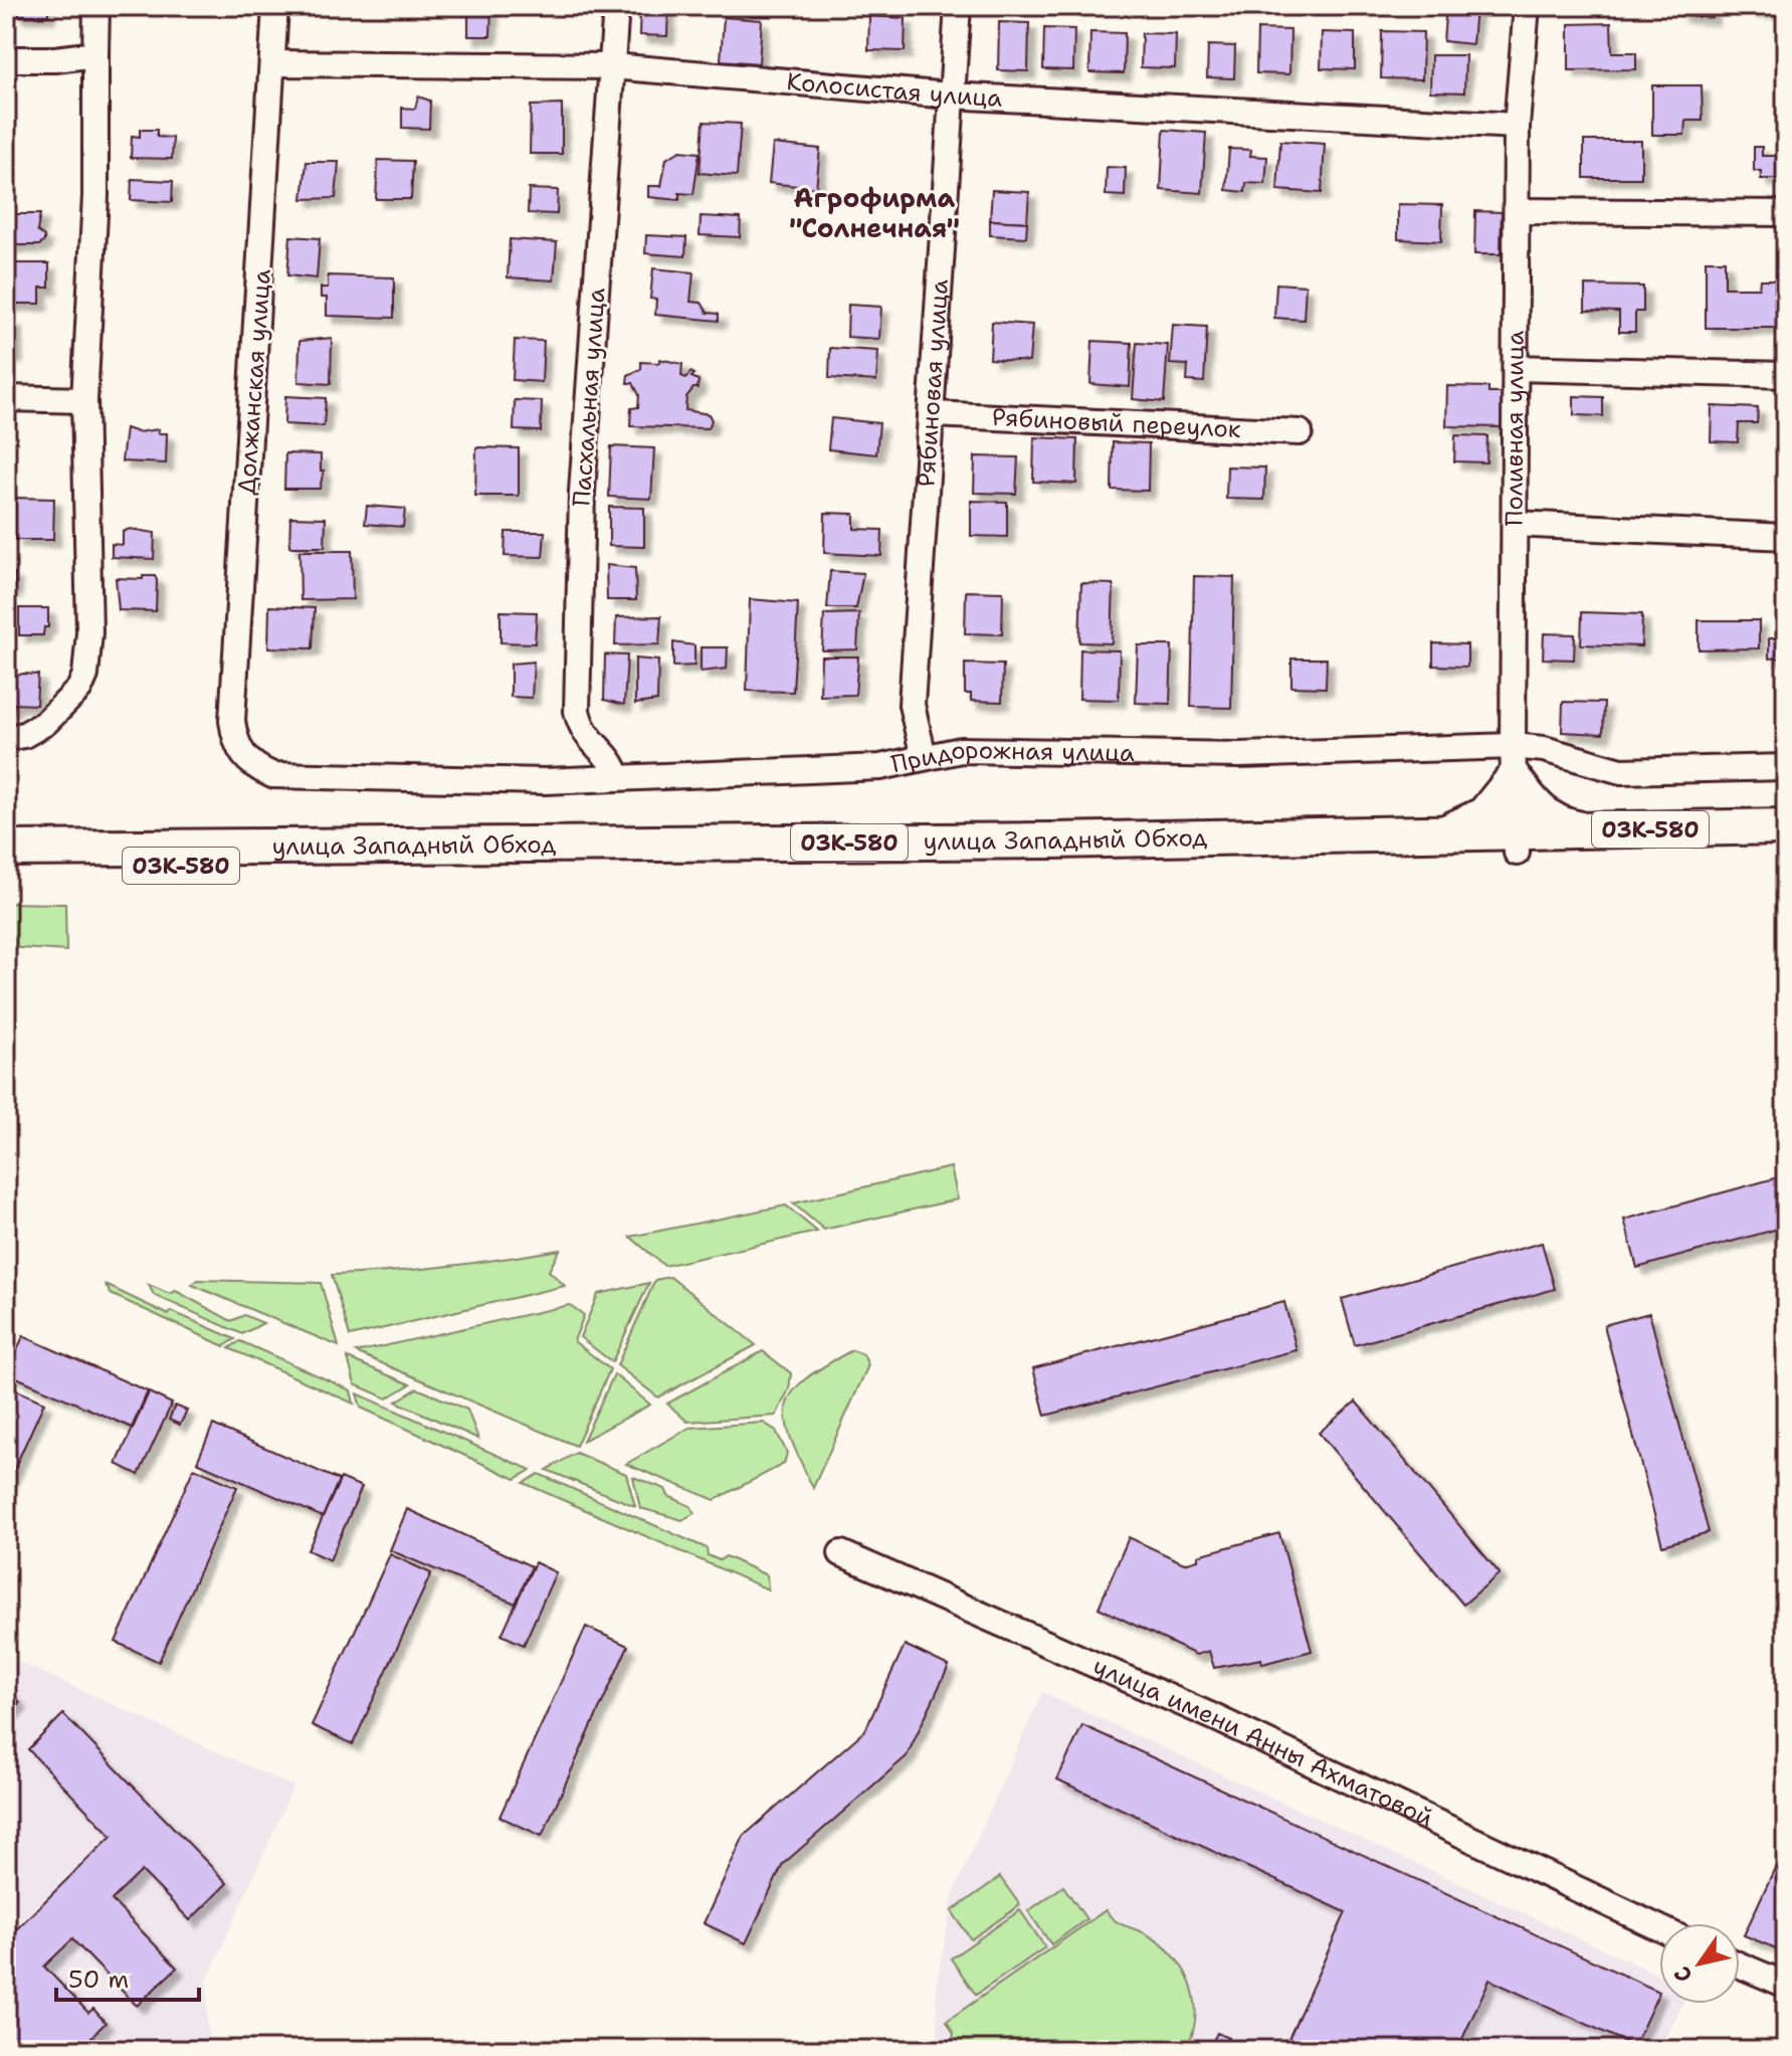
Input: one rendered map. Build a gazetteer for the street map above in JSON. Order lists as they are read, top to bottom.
{
  "streets": {
    "highway": ["03К-580", "улица Западный Обход"],
    "street": [
      "Колосистая улица",
      "Должанская улица",
      "Рябиновая улица",
      "Пасхальная улица",
      "Рябиновый переулок",
      "Поливная улица",
      "Придорожная улица",
      "улица имени Анны Ахматовой"
    ]
  },
  "crossings": [
    ["Колосистая улица", "Должанская улица"],
    ["Колосистая улица", "Рябиновая улица"],
    ["Колосистая улица", "Пасхальная улица"],
    ["Колосистая улица", "Поливная улица"],
    ["Должанская улица", "Придорожная улица"],
    ["Рябиновая улица", "Рябиновый переулок"],
    ["Рябиновая улица", "Придорожная улица"],
    ["Пасхальная улица", "Придорожная улица"],
    ["Поливная улица", "Придорожная улица"],
    ["Поливная улица", "улица Западный Обход"]
  ],
  "districts": ["Агрофирма \"Солнечная\""],
  "scale_bar": "50 m",
  "north": "bottom left"
}
